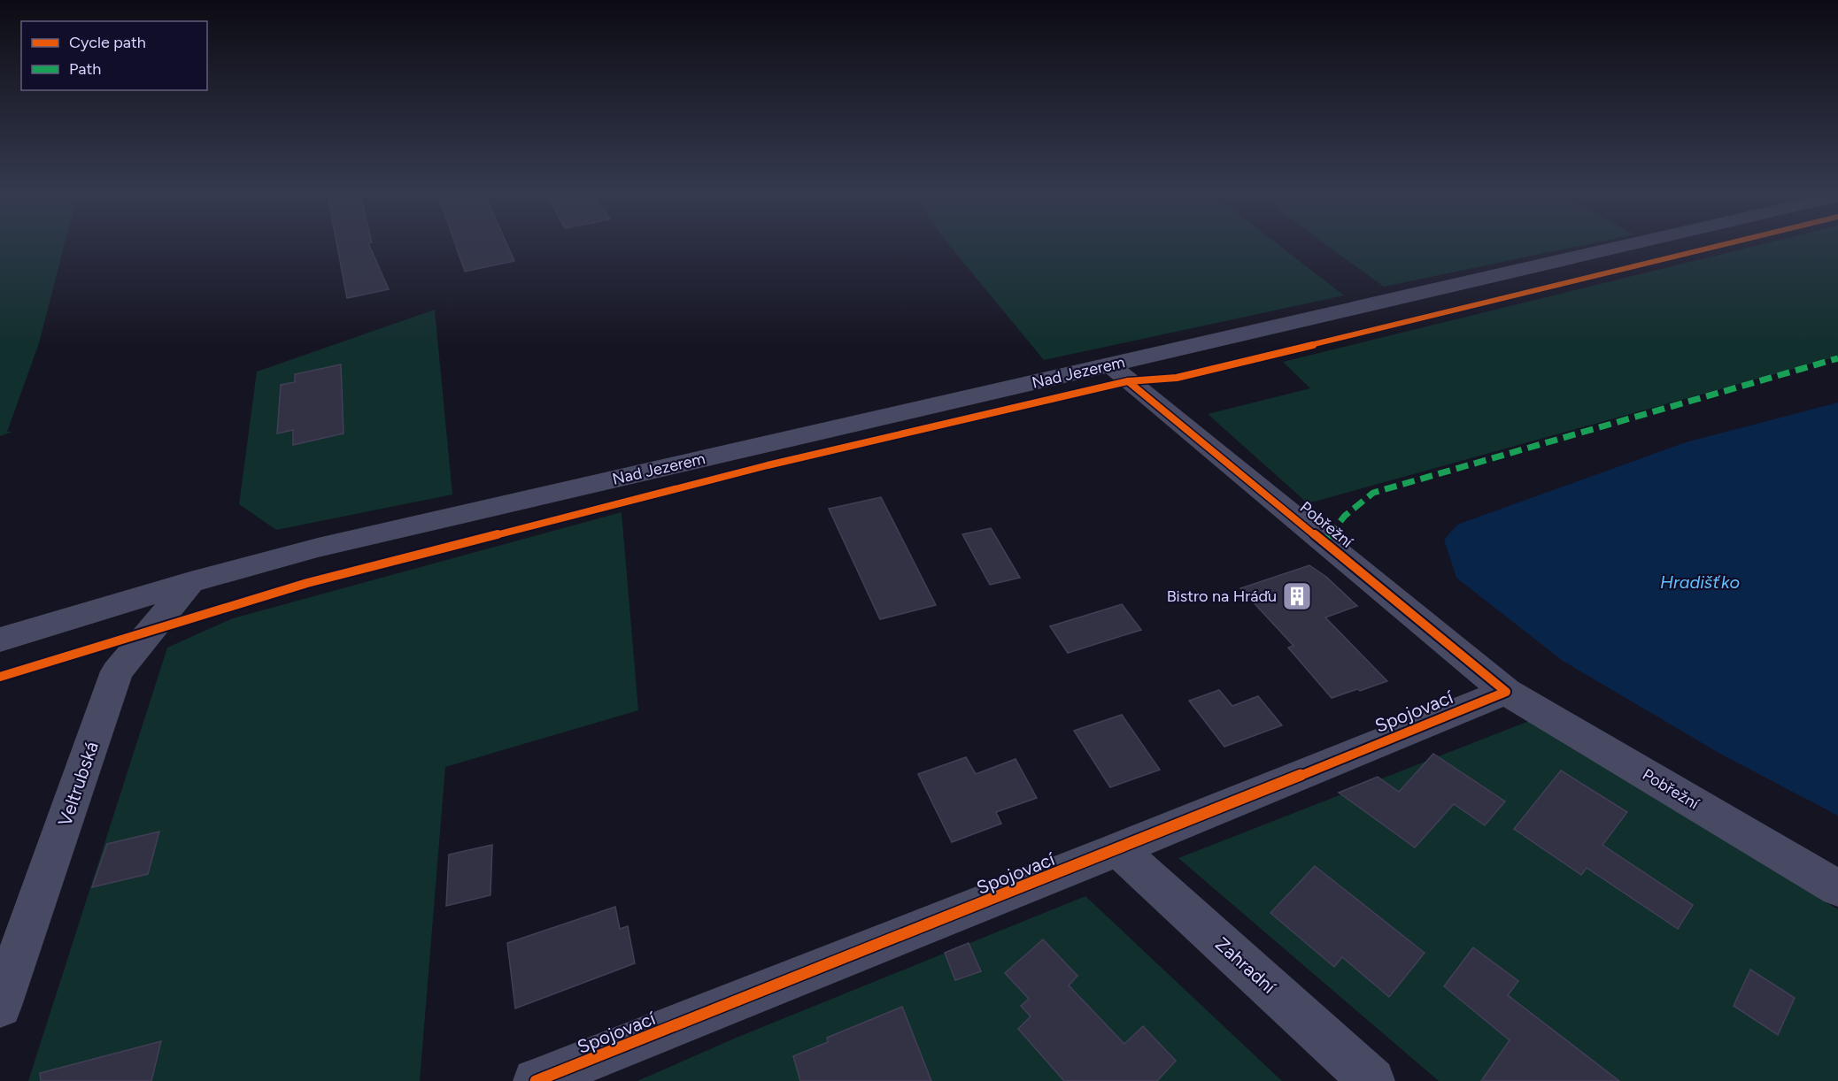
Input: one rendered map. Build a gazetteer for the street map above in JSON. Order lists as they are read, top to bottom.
{
  "streets": {
    "street": [
      "Nad Jezerem",
      "Pobřežní",
      "Spojovací",
      "Veltrubská",
      "Zahradní"
    ]
  },
  "crossings": [
    ["Nad Jezerem", "Pobřežní"],
    ["Nad Jezerem", "Veltrubská"],
    ["Pobřežní", "Spojovací"],
    ["Spojovací", "Zahradní"]
  ],
  "water": ["Hradišťko"],
  "places": {
    "building": ["Bistro na Hráďu"]
  },
  "legend": ["Cycle path", "Path"]
}
